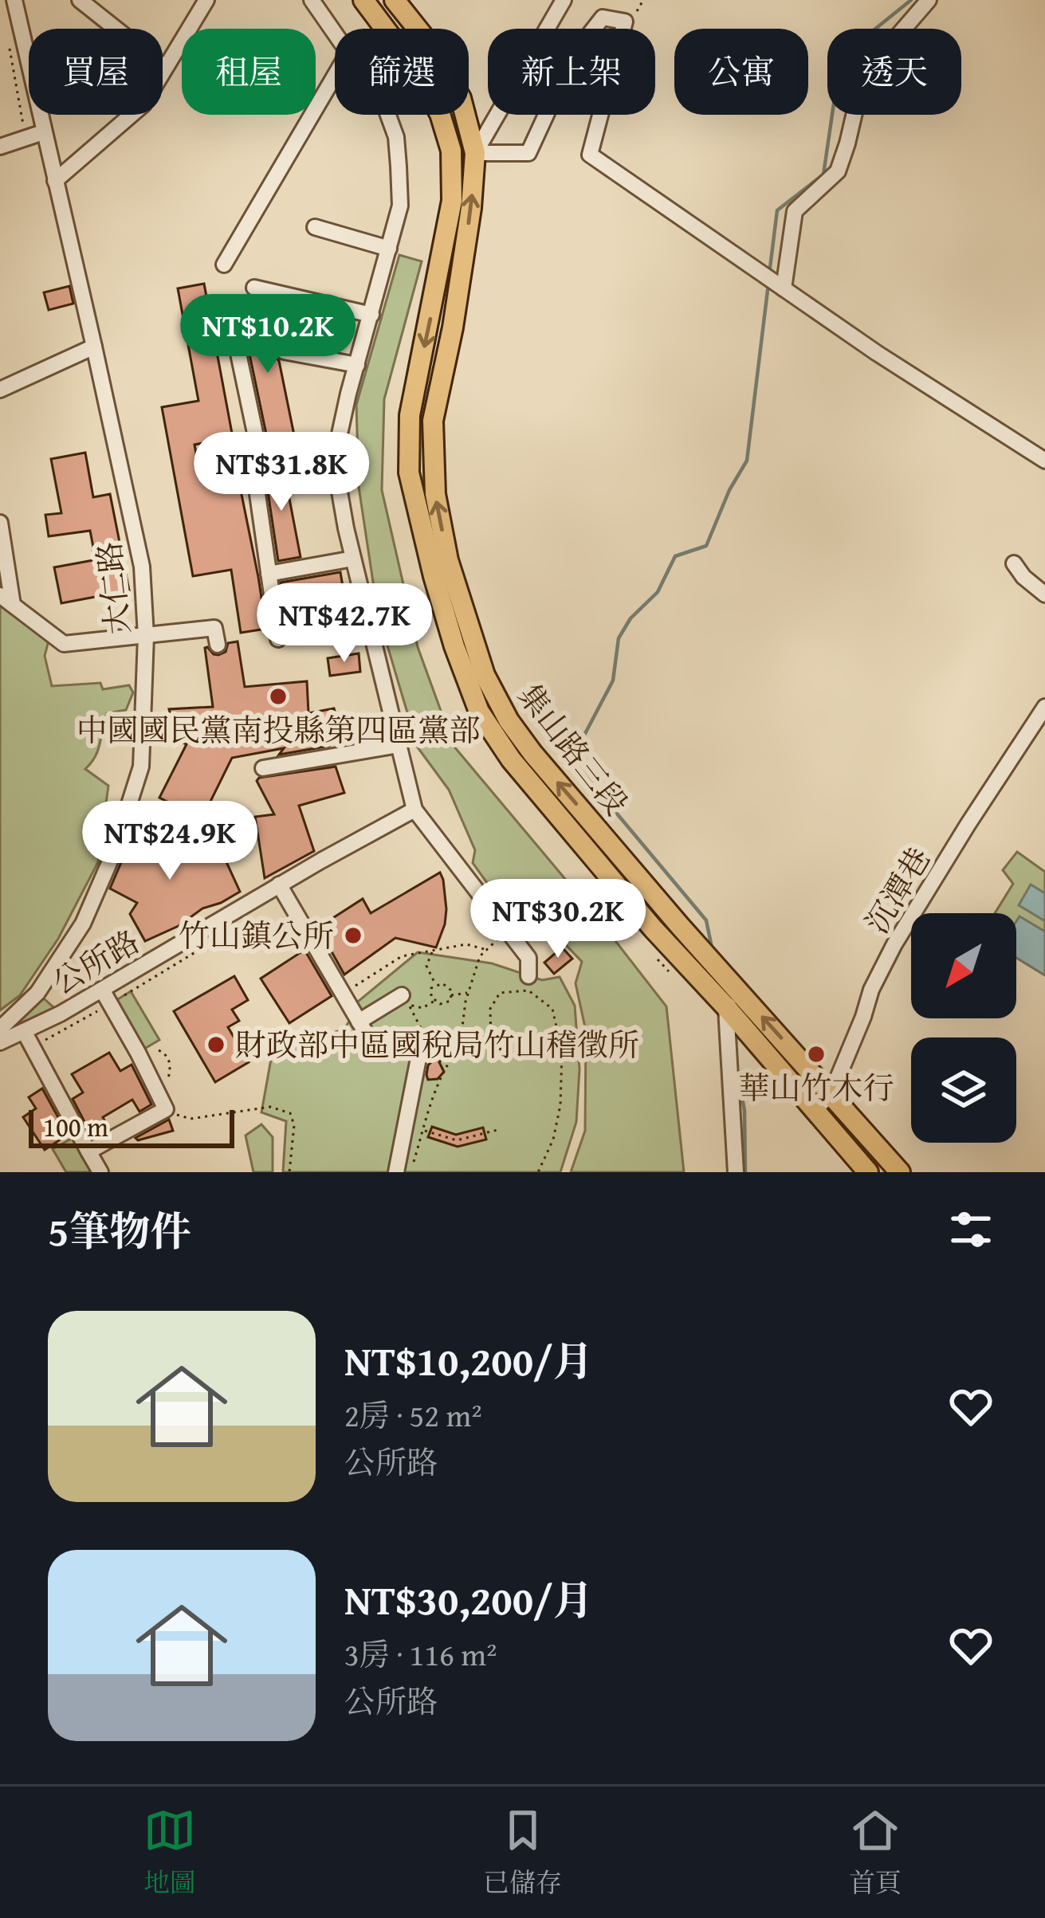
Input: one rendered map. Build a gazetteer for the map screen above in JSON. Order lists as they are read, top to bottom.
{
  "streets": {
    "main road": ["集山路三段"],
    "street": ["大仁路", "沉潭巷", "公所路"]
  },
  "crossings": [
    ["集山路三段", "沉潭巷"]
  ],
  "places": [
    "中國國民黨南投縣第四區黨部",
    "竹山鎮公所",
    "財政部中區國稅局竹山稽徵所",
    "華山竹木行"
  ],
  "scale_bar": "100 m",
  "north": "bottom left",
  "page": {
    "chip": [
      "買屋",
      "租屋",
      "篩選",
      "新上架",
      "公寓",
      "透天"
    ],
    "price": [
      "NT$10.2K",
      "NT$31.8K",
      "NT$42.7K",
      "NT$24.9K",
      "NT$30.2K"
    ],
    "scale": "100 m",
    "heading": "5筆物件",
    "list": [
      {
        "name": "NT$10,200/月",
        "note": "2房 · 52 m² · 公所路"
      },
      {
        "name": "NT$30,200/月",
        "note": "3房 · 116 m² · 公所路"
      }
    ],
    "tabs": ["地圖", "已儲存", "首頁"]
  }
}
